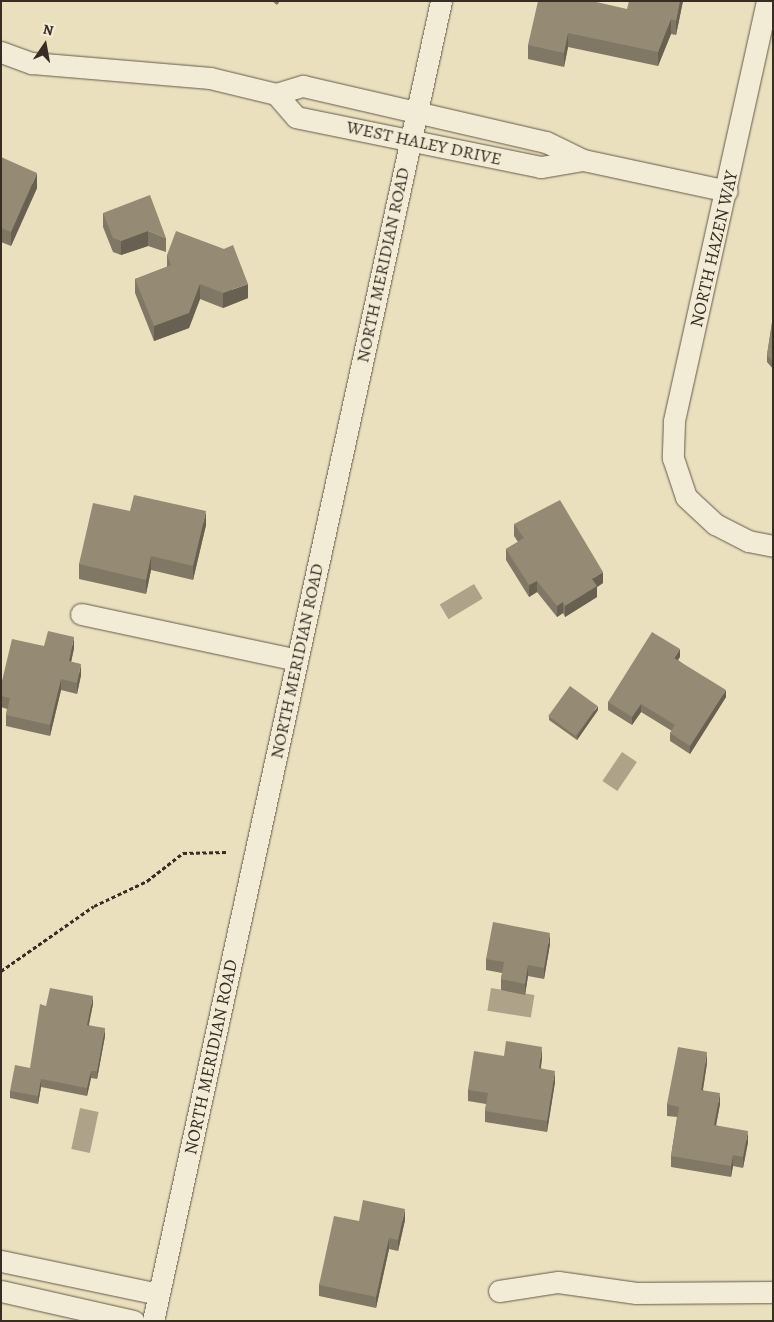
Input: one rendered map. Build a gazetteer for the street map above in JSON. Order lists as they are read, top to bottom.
{
  "streets": {
    "street": ["WEST HALEY DRIVE", "NORTH HAZEN WAY", "NORTH MERIDIAN ROAD"]
  },
  "crossings": [
    ["WEST HALEY DRIVE", "NORTH HAZEN WAY"],
    ["WEST HALEY DRIVE", "NORTH MERIDIAN ROAD"]
  ],
  "north": "top"
}
